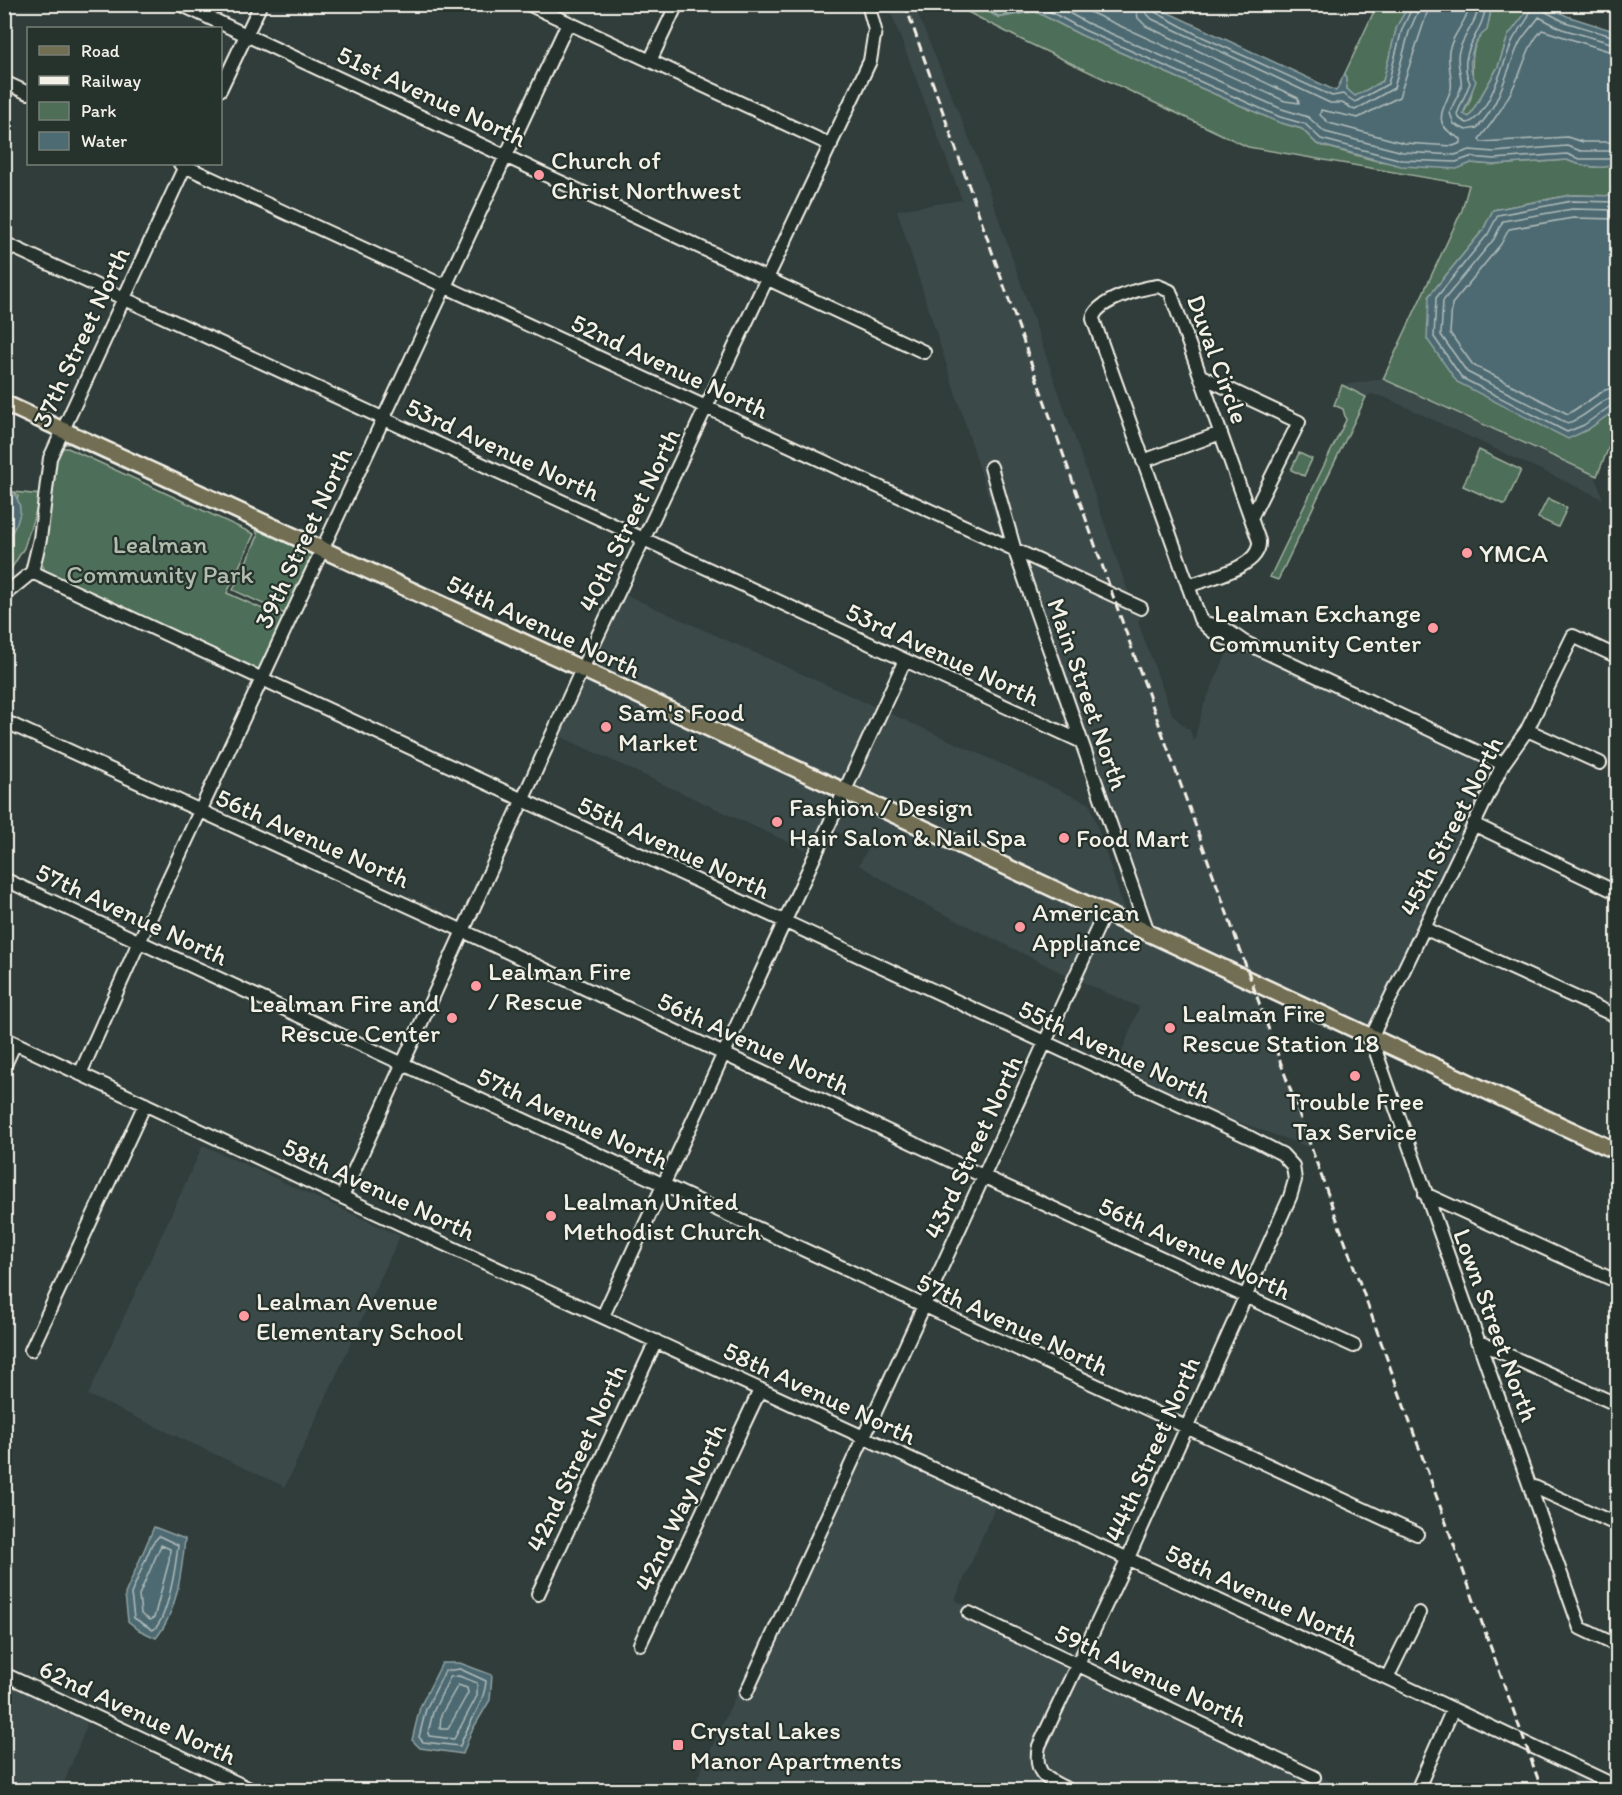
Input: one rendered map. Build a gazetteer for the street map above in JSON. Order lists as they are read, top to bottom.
{
  "streets": {
    "main road": ["54th Avenue North"],
    "street": [
      "51st Avenue North",
      "37th Street North",
      "Duval Circle",
      "52nd Avenue North",
      "53rd Avenue North",
      "40th Street North",
      "39th Street North",
      "Main Street North",
      "45th Street North",
      "56th Avenue North",
      "55th Avenue North",
      "57th Avenue North",
      "43rd Street North",
      "58th Avenue North",
      "Lown Street North",
      "44th Street North",
      "42nd Street North",
      "42nd Way North",
      "59th Avenue North",
      "62nd Avenue North"
    ]
  },
  "crossings": [
    ["51st Avenue North", "40th Street North"],
    ["51st Avenue North", "39th Street North"],
    ["37th Street North", "53rd Avenue North"],
    ["37th Street North", "54th Avenue North"],
    ["37th Street North", "55th Avenue North"],
    ["Duval Circle", "45th Street North"],
    ["52nd Avenue North", "40th Street North"],
    ["52nd Avenue North", "39th Street North"],
    ["52nd Avenue North", "Main Street North"],
    ["53rd Avenue North", "40th Street North"],
    ["53rd Avenue North", "39th Street North"],
    ["53rd Avenue North", "Main Street North"],
    ["40th Street North", "54th Avenue North"],
    ["40th Street North", "56th Avenue North"],
    ["40th Street North", "55th Avenue North"],
    ["40th Street North", "57th Avenue North"],
    ["40th Street North", "58th Avenue North"],
    ["39th Street North", "54th Avenue North"],
    ["39th Street North", "56th Avenue North"],
    ["39th Street North", "55th Avenue North"],
    ["39th Street North", "57th Avenue North"],
    ["39th Street North", "58th Avenue North"],
    ["54th Avenue North", "Main Street North"],
    ["54th Avenue North", "45th Street North"],
    ["54th Avenue North", "43rd Street North"],
    ["54th Avenue North", "Lown Street North"],
    ["45th Street North", "Lown Street North"],
    ["56th Avenue North", "43rd Street North"],
    ["56th Avenue North", "44th Street North"],
    ["55th Avenue North", "43rd Street North"],
    ["55th Avenue North", "44th Street North"],
    ["57th Avenue North", "43rd Street North"],
    ["57th Avenue North", "44th Street North"],
    ["43rd Street North", "58th Avenue North"],
    ["58th Avenue North", "44th Street North"],
    ["58th Avenue North", "42nd Street North"],
    ["58th Avenue North", "42nd Way North"],
    ["44th Street North", "59th Avenue North"]
  ],
  "parks": ["Lealman Community Park"],
  "places": {
    "other": [
      "Church of Christ Northwest",
      "YMCA",
      "Lealman Exchange Community Center",
      "Sam's Food Market",
      "Fashion / Design Hair Salon & Nail Spa",
      "Food Mart",
      "American Appliance",
      "Lealman Fire / Rescue",
      "Lealman Fire and Rescue Center",
      "Lealman Fire Rescue Station 18",
      "Trouble Free Tax Service",
      "Lealman United Methodist Church",
      "Lealman Avenue Elementary School"
    ],
    "transit": ["Crystal Lakes Manor Apartments"]
  },
  "legend": [
    "Road",
    "Railway",
    "Park",
    "Water"
  ]
}
